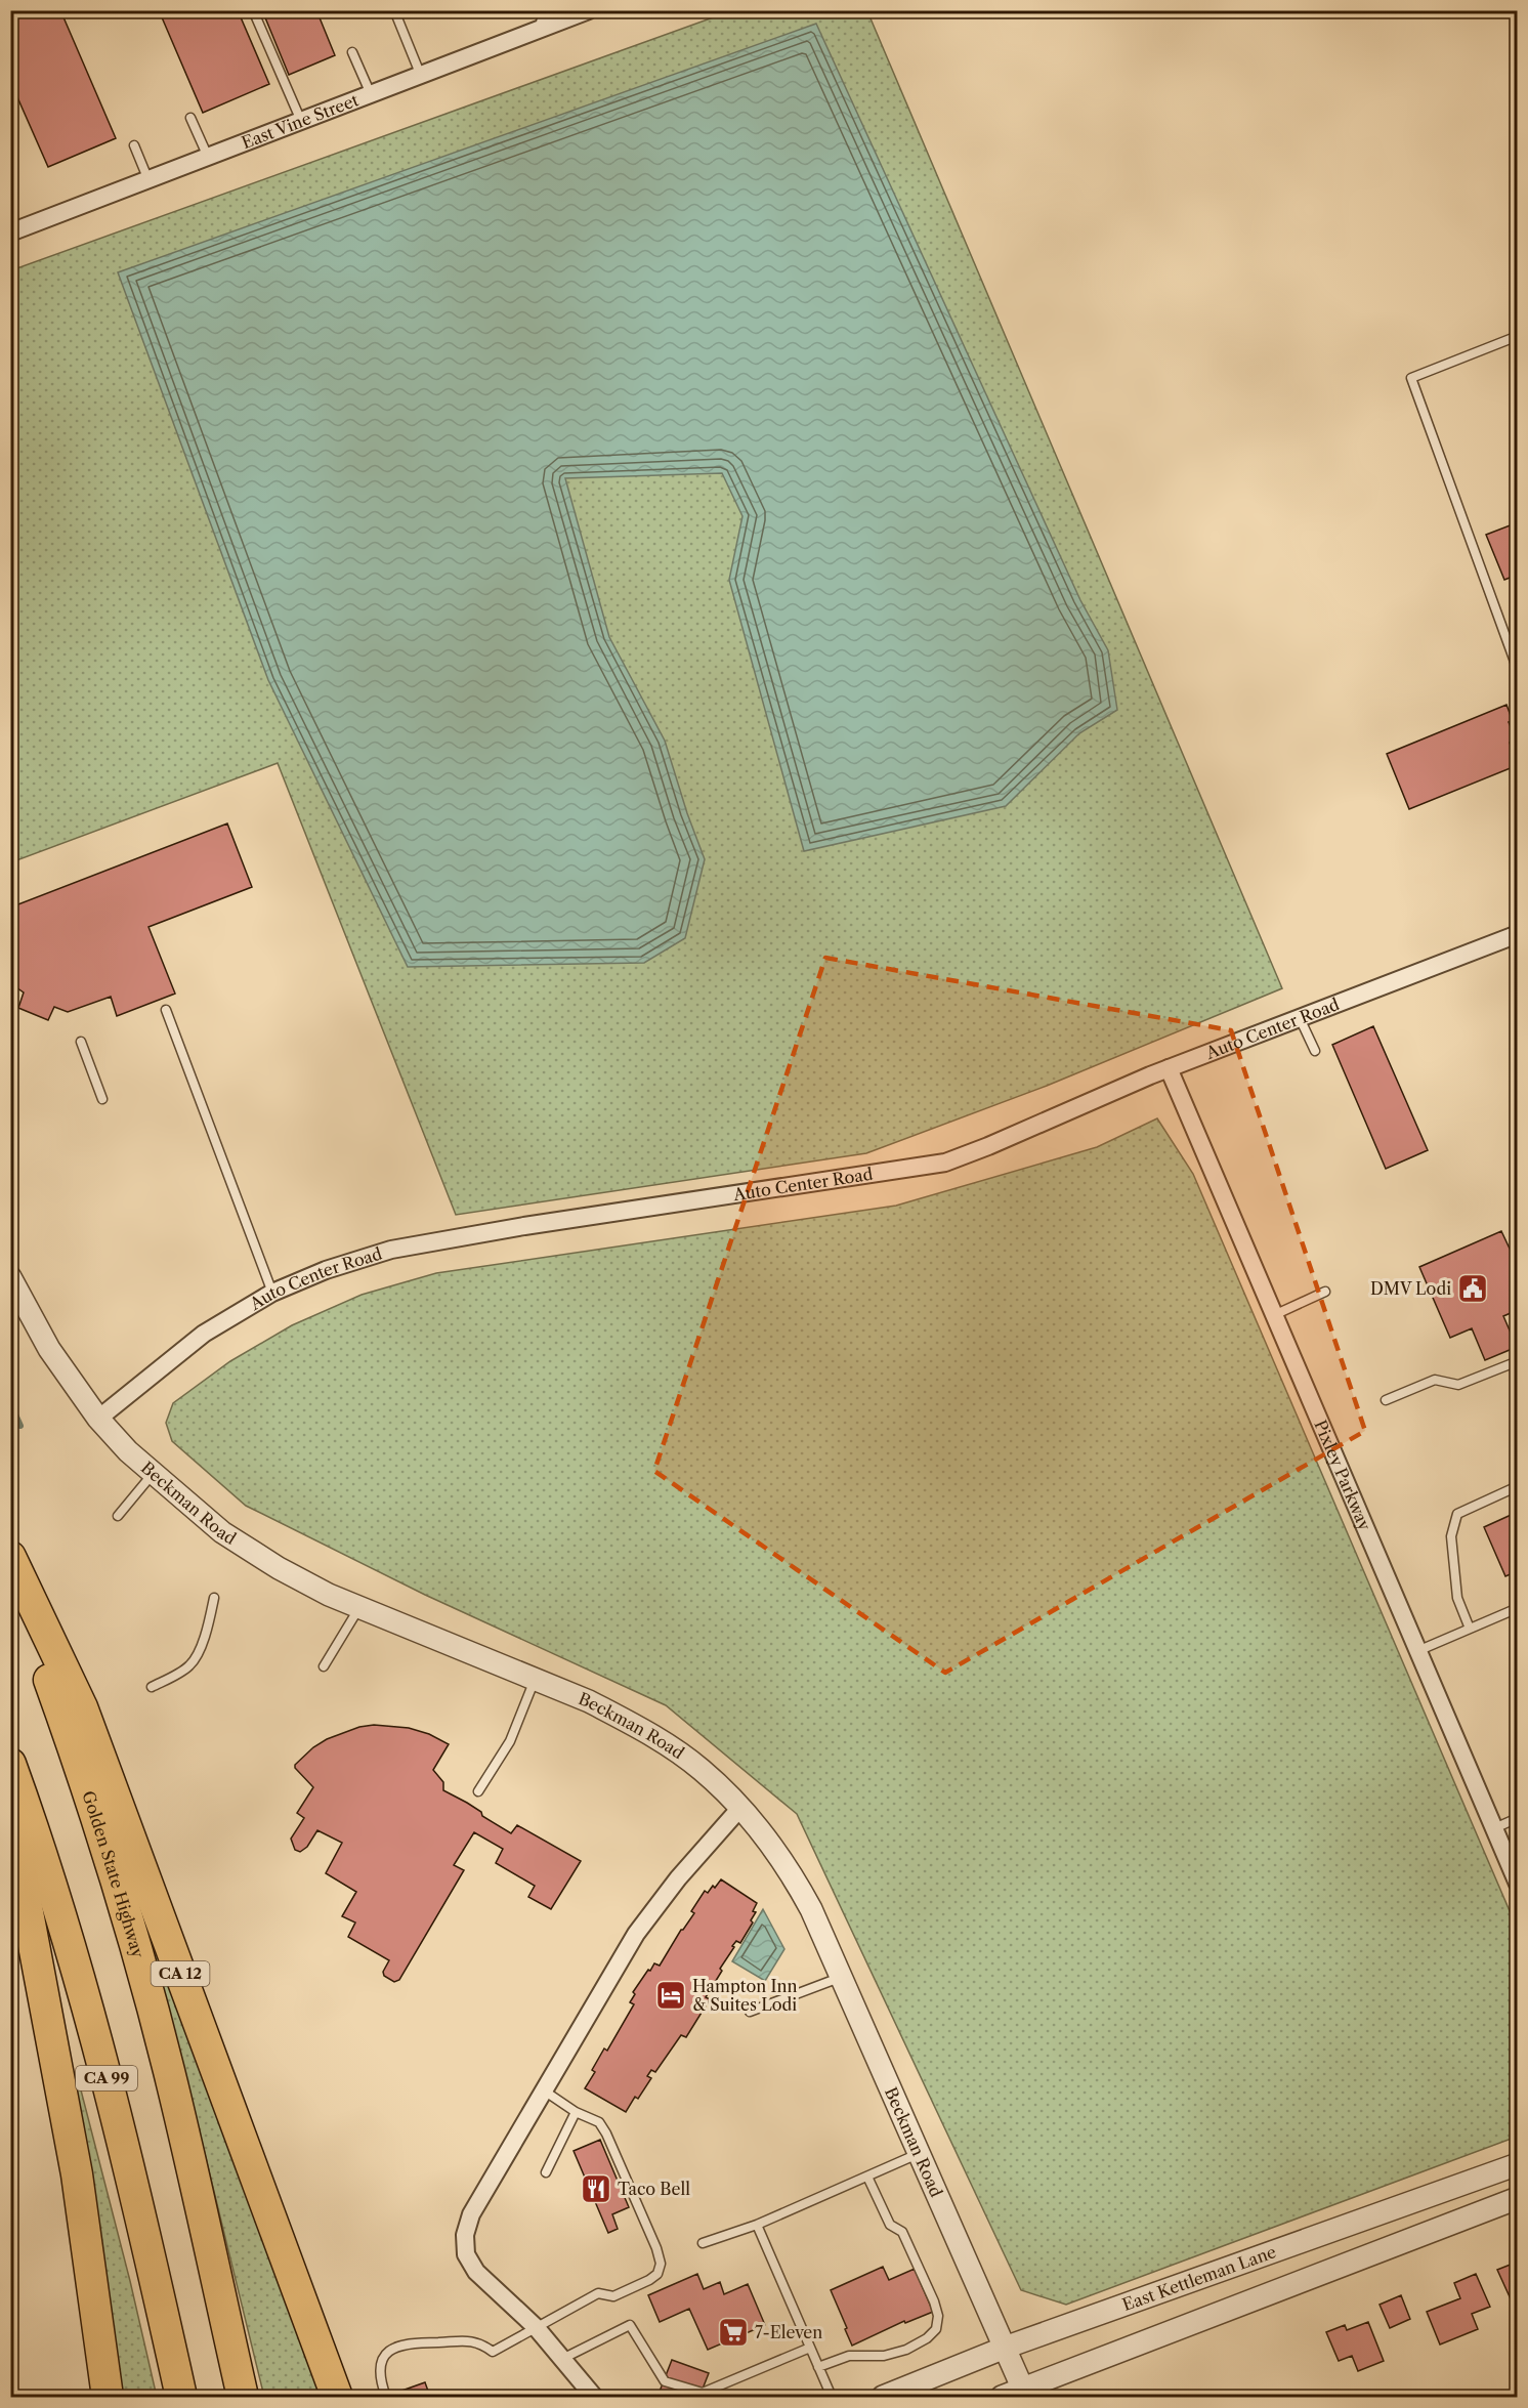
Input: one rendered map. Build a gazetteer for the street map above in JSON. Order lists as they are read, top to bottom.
{
  "streets": {
    "highway": ["Golden State Highway", "CA 12", "CA 99"],
    "street": [
      "East Vine Street",
      "Auto Center Road",
      "Pixley Parkway",
      "Beckman Road",
      "East Kettleman Lane"
    ]
  },
  "crossings": [
    ["Auto Center Road", "Pixley Parkway"],
    ["Auto Center Road", "Beckman Road"],
    ["Beckman Road", "East Kettleman Lane"]
  ],
  "places": {
    "public building": ["DMV Lodi"],
    "hotel": ["Hampton Inn & Suites Lodi"],
    "restaurant": ["Taco Bell"],
    "supermarket": ["7-Eleven"]
  }
}
